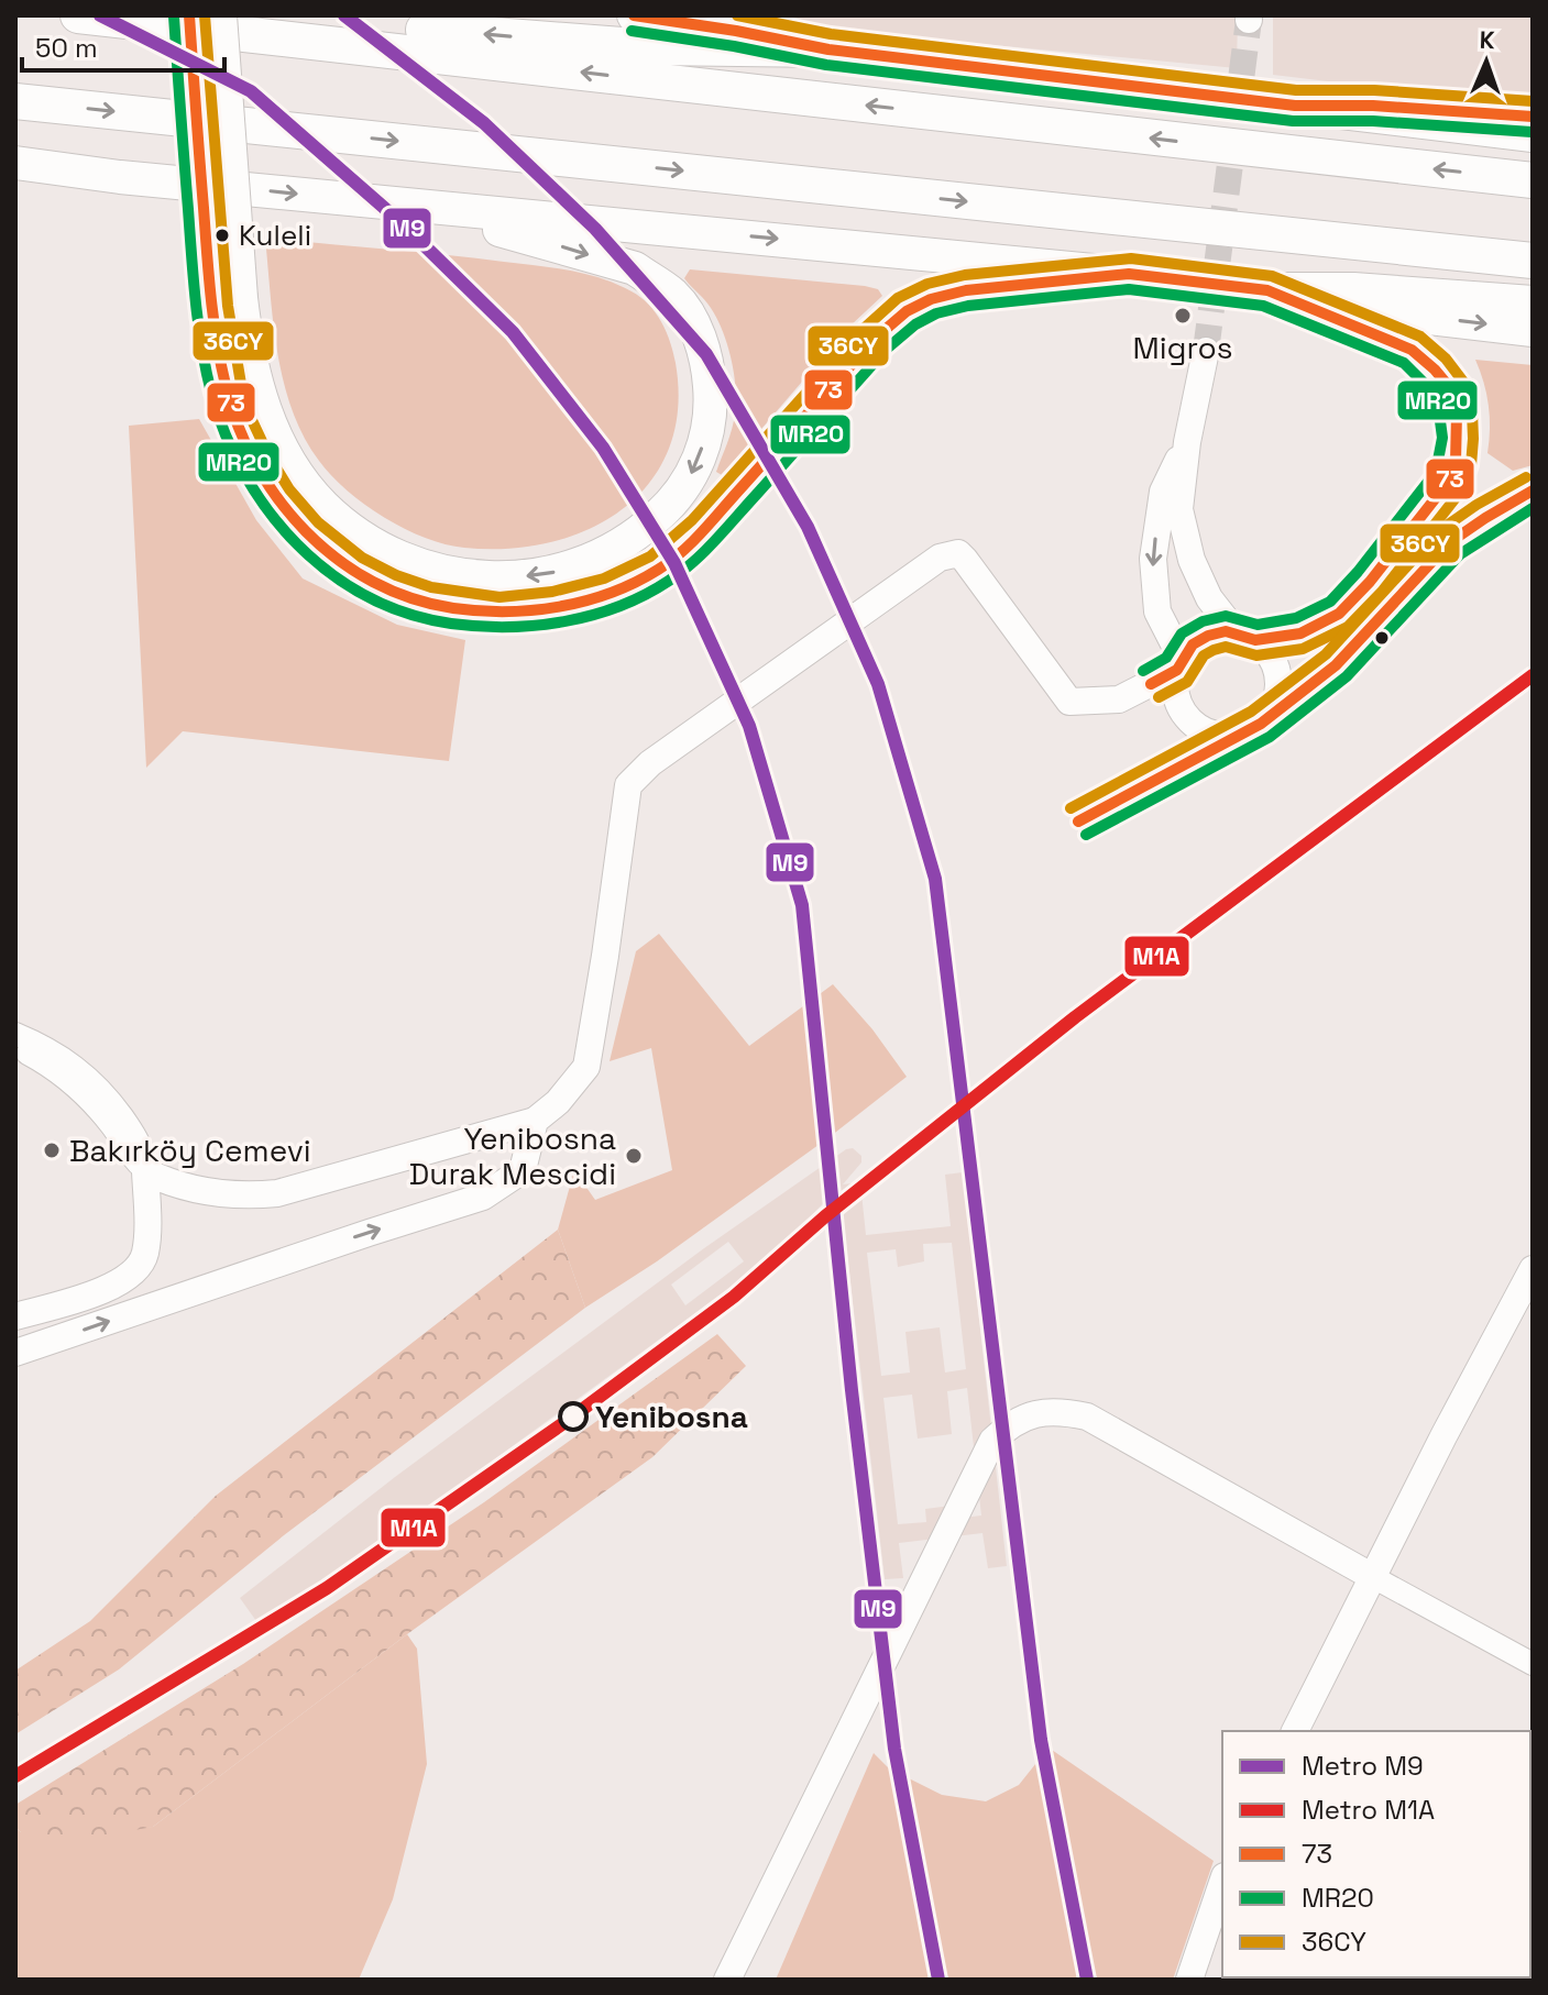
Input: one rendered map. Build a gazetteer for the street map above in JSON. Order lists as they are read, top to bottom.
{
  "places": [
    "Kuleli",
    "Migros",
    "Bakırköy Cemevi",
    "Yenibosna Durak Mescidi",
    "Yenibosna"
  ],
  "lines": [
    "metro line M9",
    "transit line 73",
    "transit line 36CY",
    "transit line MR20",
    "metro line M1A"
  ],
  "legend": [
    "Metro M9",
    "Metro M1A",
    "73",
    "MR20",
    "36CY"
  ],
  "scale_bar": "50 m",
  "north": "top"
}
